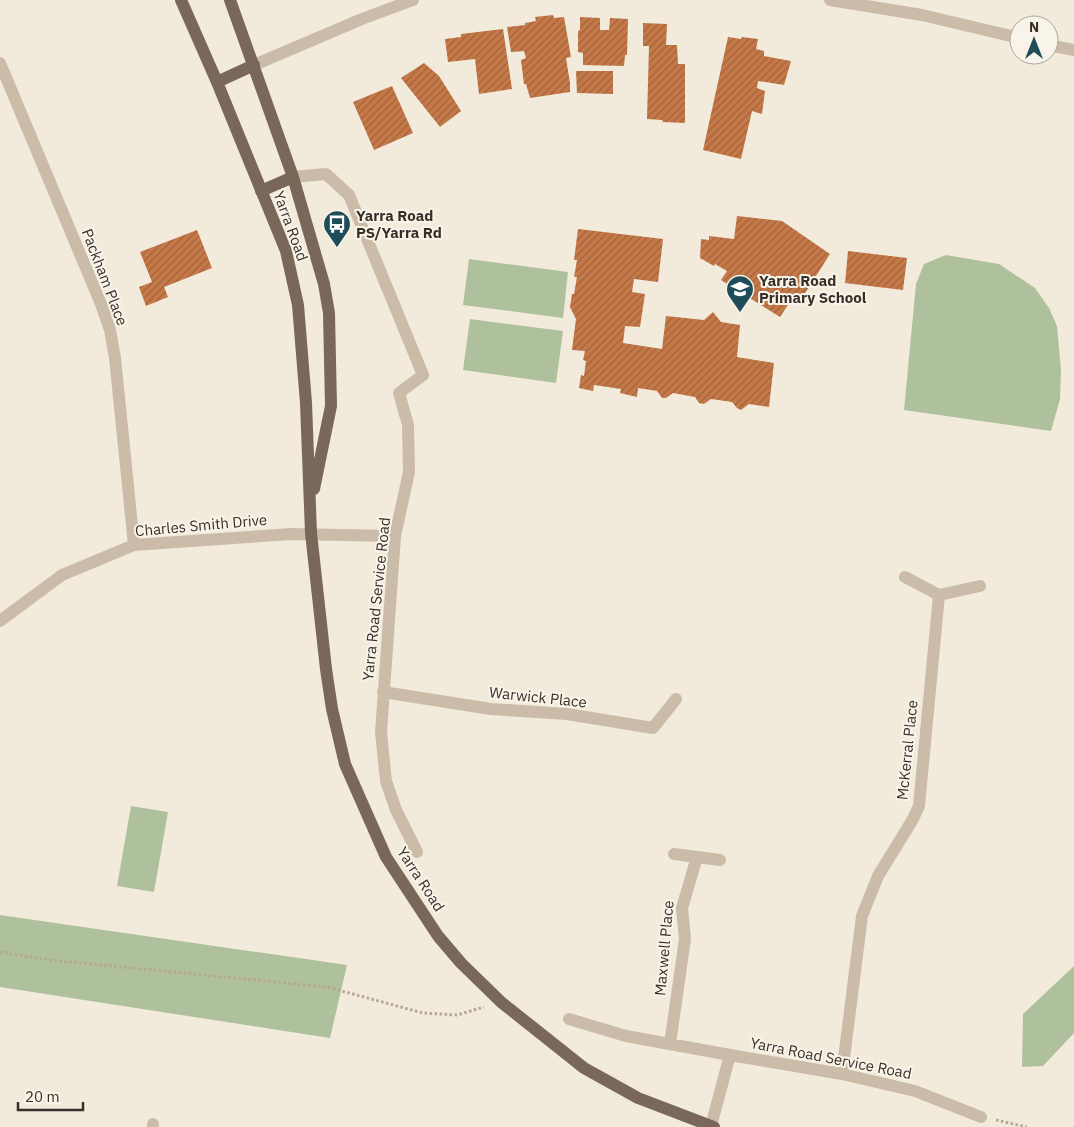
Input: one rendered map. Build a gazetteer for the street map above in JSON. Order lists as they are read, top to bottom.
{
  "streets": {
    "main road": ["Yarra Road"],
    "street": [
      "Packham Place",
      "Charles Smith Drive",
      "Yarra Road Service Road",
      "Warwick Place",
      "McKerral Place",
      "Maxwell Place"
    ]
  },
  "crossings": [
    ["Yarra Road", "Charles Smith Drive"],
    ["Yarra Road", "Yarra Road Service Road"],
    ["Packham Place", "Charles Smith Drive"],
    ["Charles Smith Drive", "Yarra Road Service Road"],
    ["Yarra Road Service Road", "Warwick Place"],
    ["Yarra Road Service Road", "McKerral Place"],
    ["Yarra Road Service Road", "Maxwell Place"]
  ],
  "places": {
    "bus stop": ["Yarra Road PS/Yarra Rd"],
    "school or university": ["Yarra Road Primary School"]
  },
  "scale_bar": "20 m",
  "north": "top"
}
